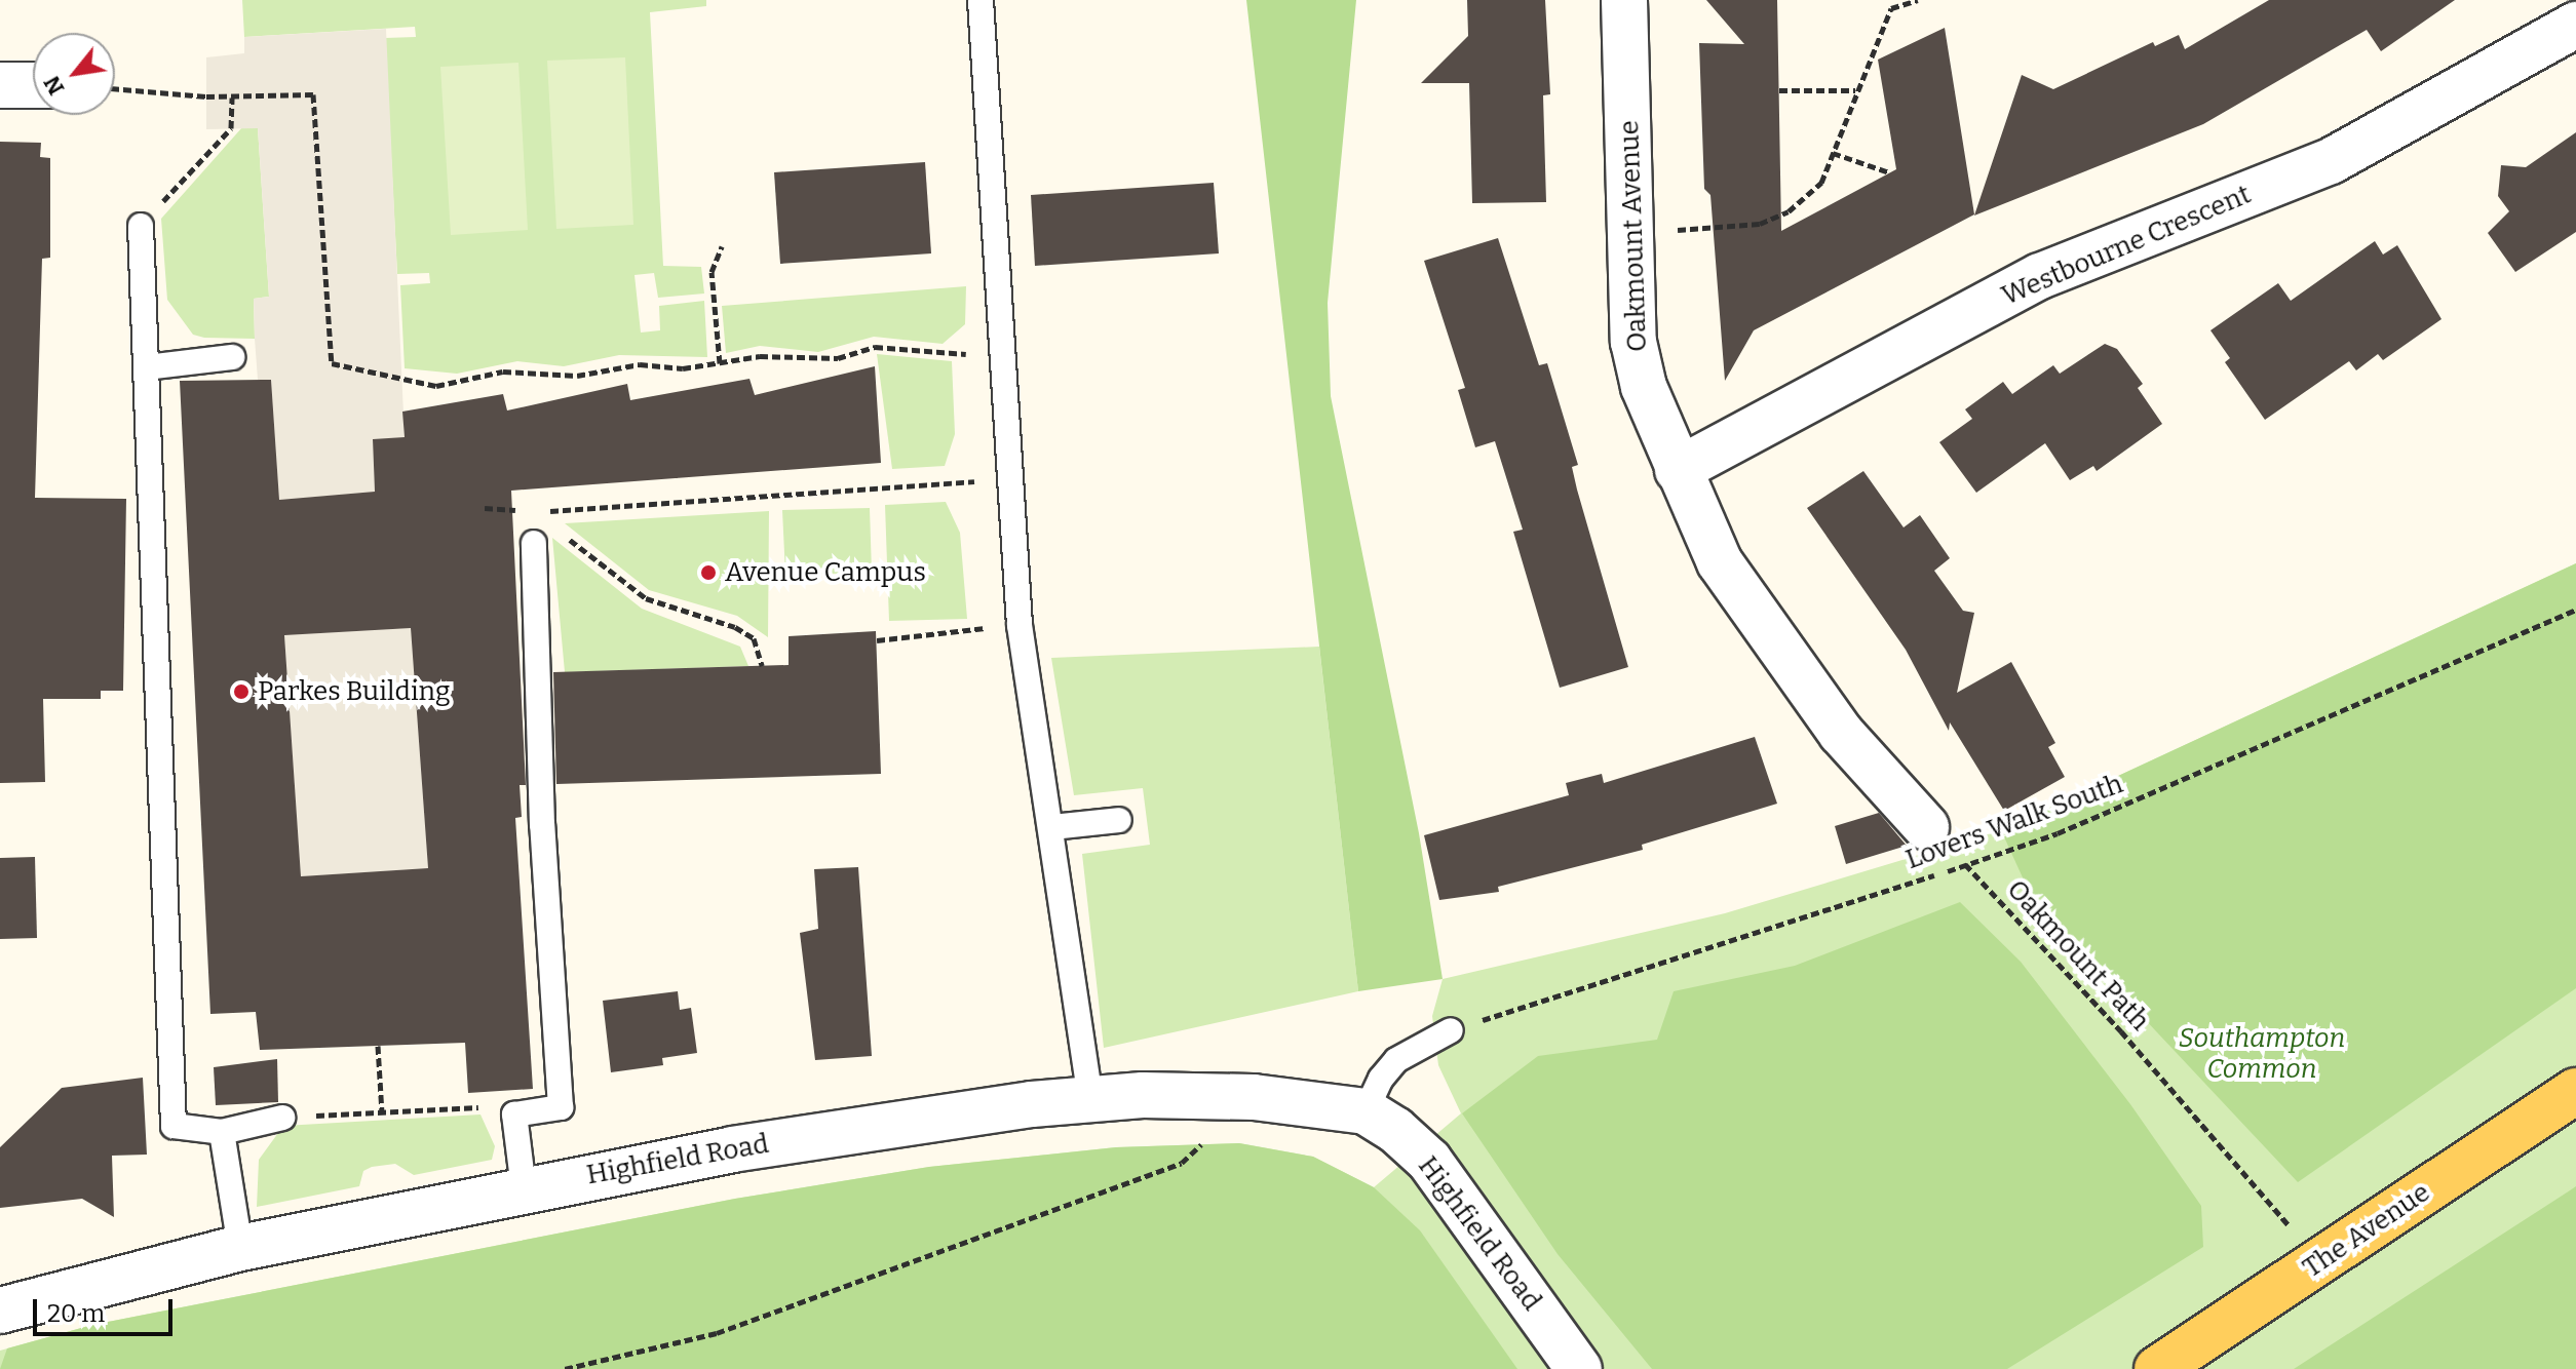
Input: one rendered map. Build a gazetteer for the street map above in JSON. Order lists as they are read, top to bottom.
{
  "streets": {
    "main road": ["The Avenue"],
    "street": ["Oakmount Avenue", "Westbourne Crescent", "Highfield Road"],
    "path": ["Lovers Walk South", "Oakmount Path"]
  },
  "crossings": [
    ["Oakmount Avenue", "Westbourne Crescent"],
    ["Lovers Walk South", "Oakmount Path"],
    ["Oakmount Path", "The Avenue"]
  ],
  "parks": ["Southampton Common"],
  "places": ["Avenue Campus", "Parkes Building"],
  "scale_bar": "20 m",
  "north": "bottom left"
}
